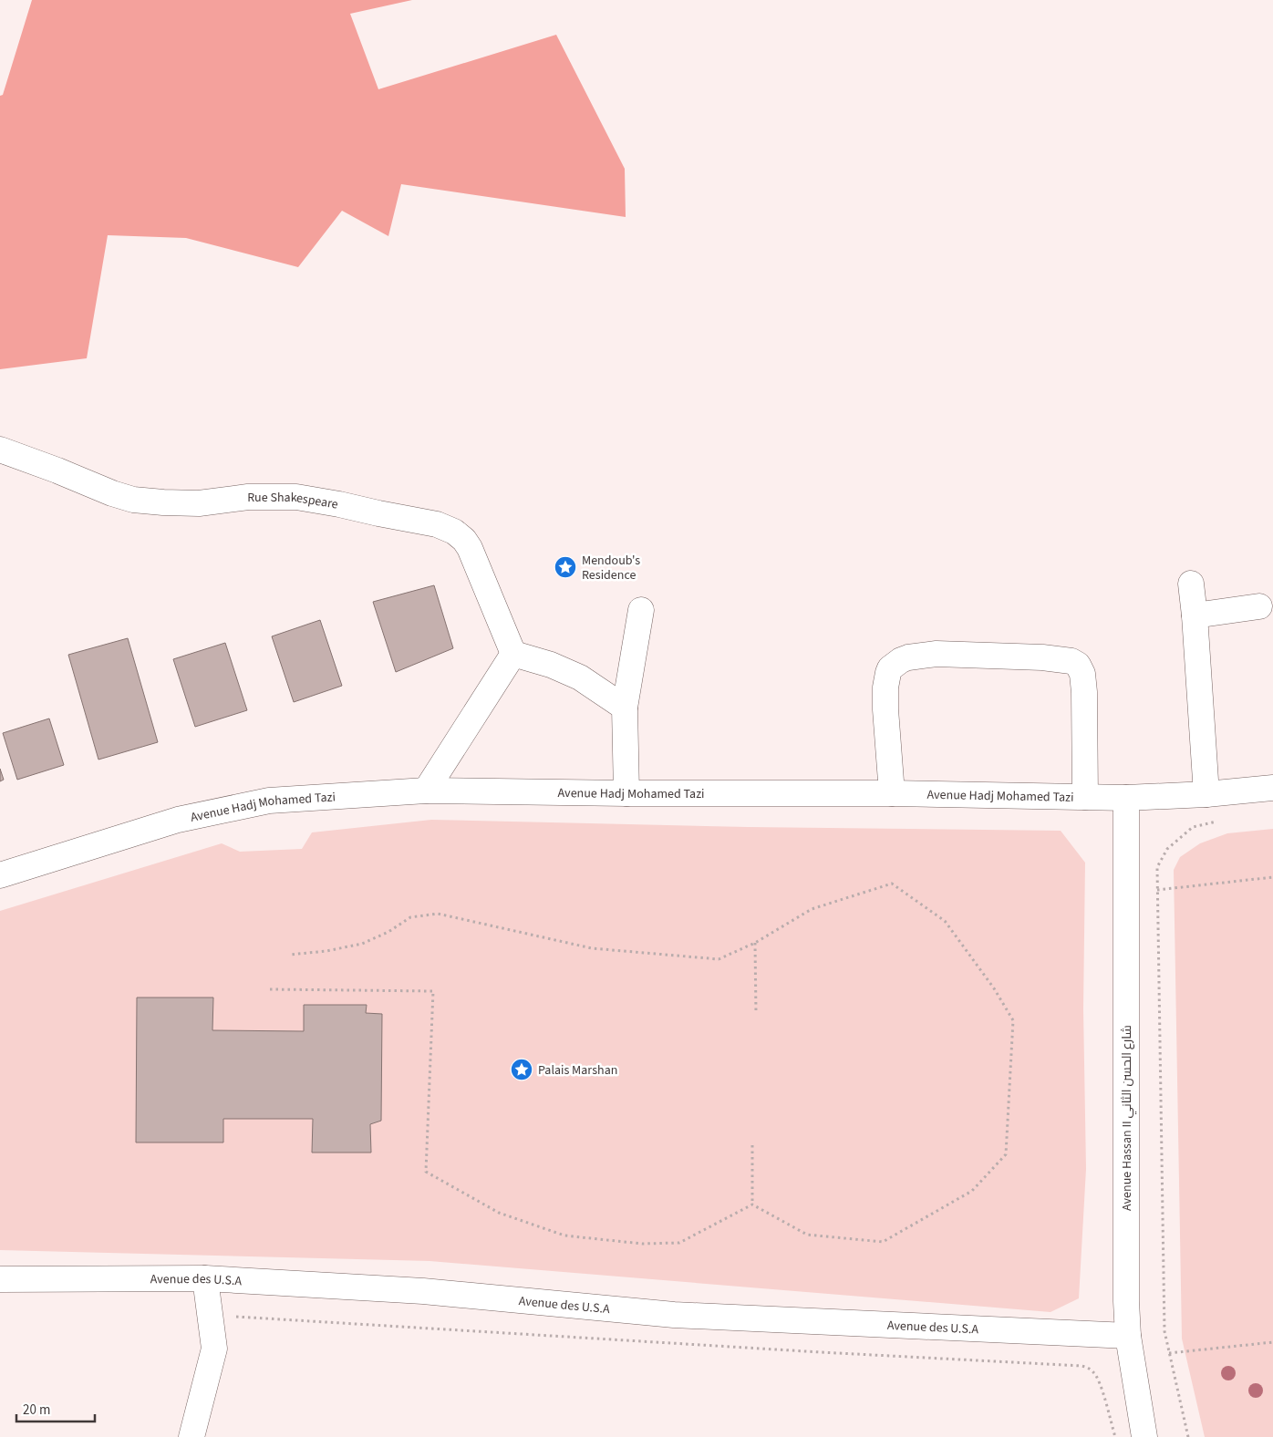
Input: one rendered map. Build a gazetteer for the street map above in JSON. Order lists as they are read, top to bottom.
{
  "streets": {
    "street": [
      "Rue Shakespeare",
      "Avenue Hadj Mohamed Tazi",
      "Avenue Hassan II شارع الحسن الثاني",
      "Avenue des U.S.A"
    ]
  },
  "crossings": [
    ["Avenue Hadj Mohamed Tazi", "Avenue Hassan II شارع الحسن الثاني"],
    ["Avenue Hassan II شارع الحسن الثاني", "Avenue des U.S.A"]
  ],
  "places": {
    "place": ["Mendoub's Residence", "Palais Marshan"]
  },
  "scale_bar": "20 m"
}
